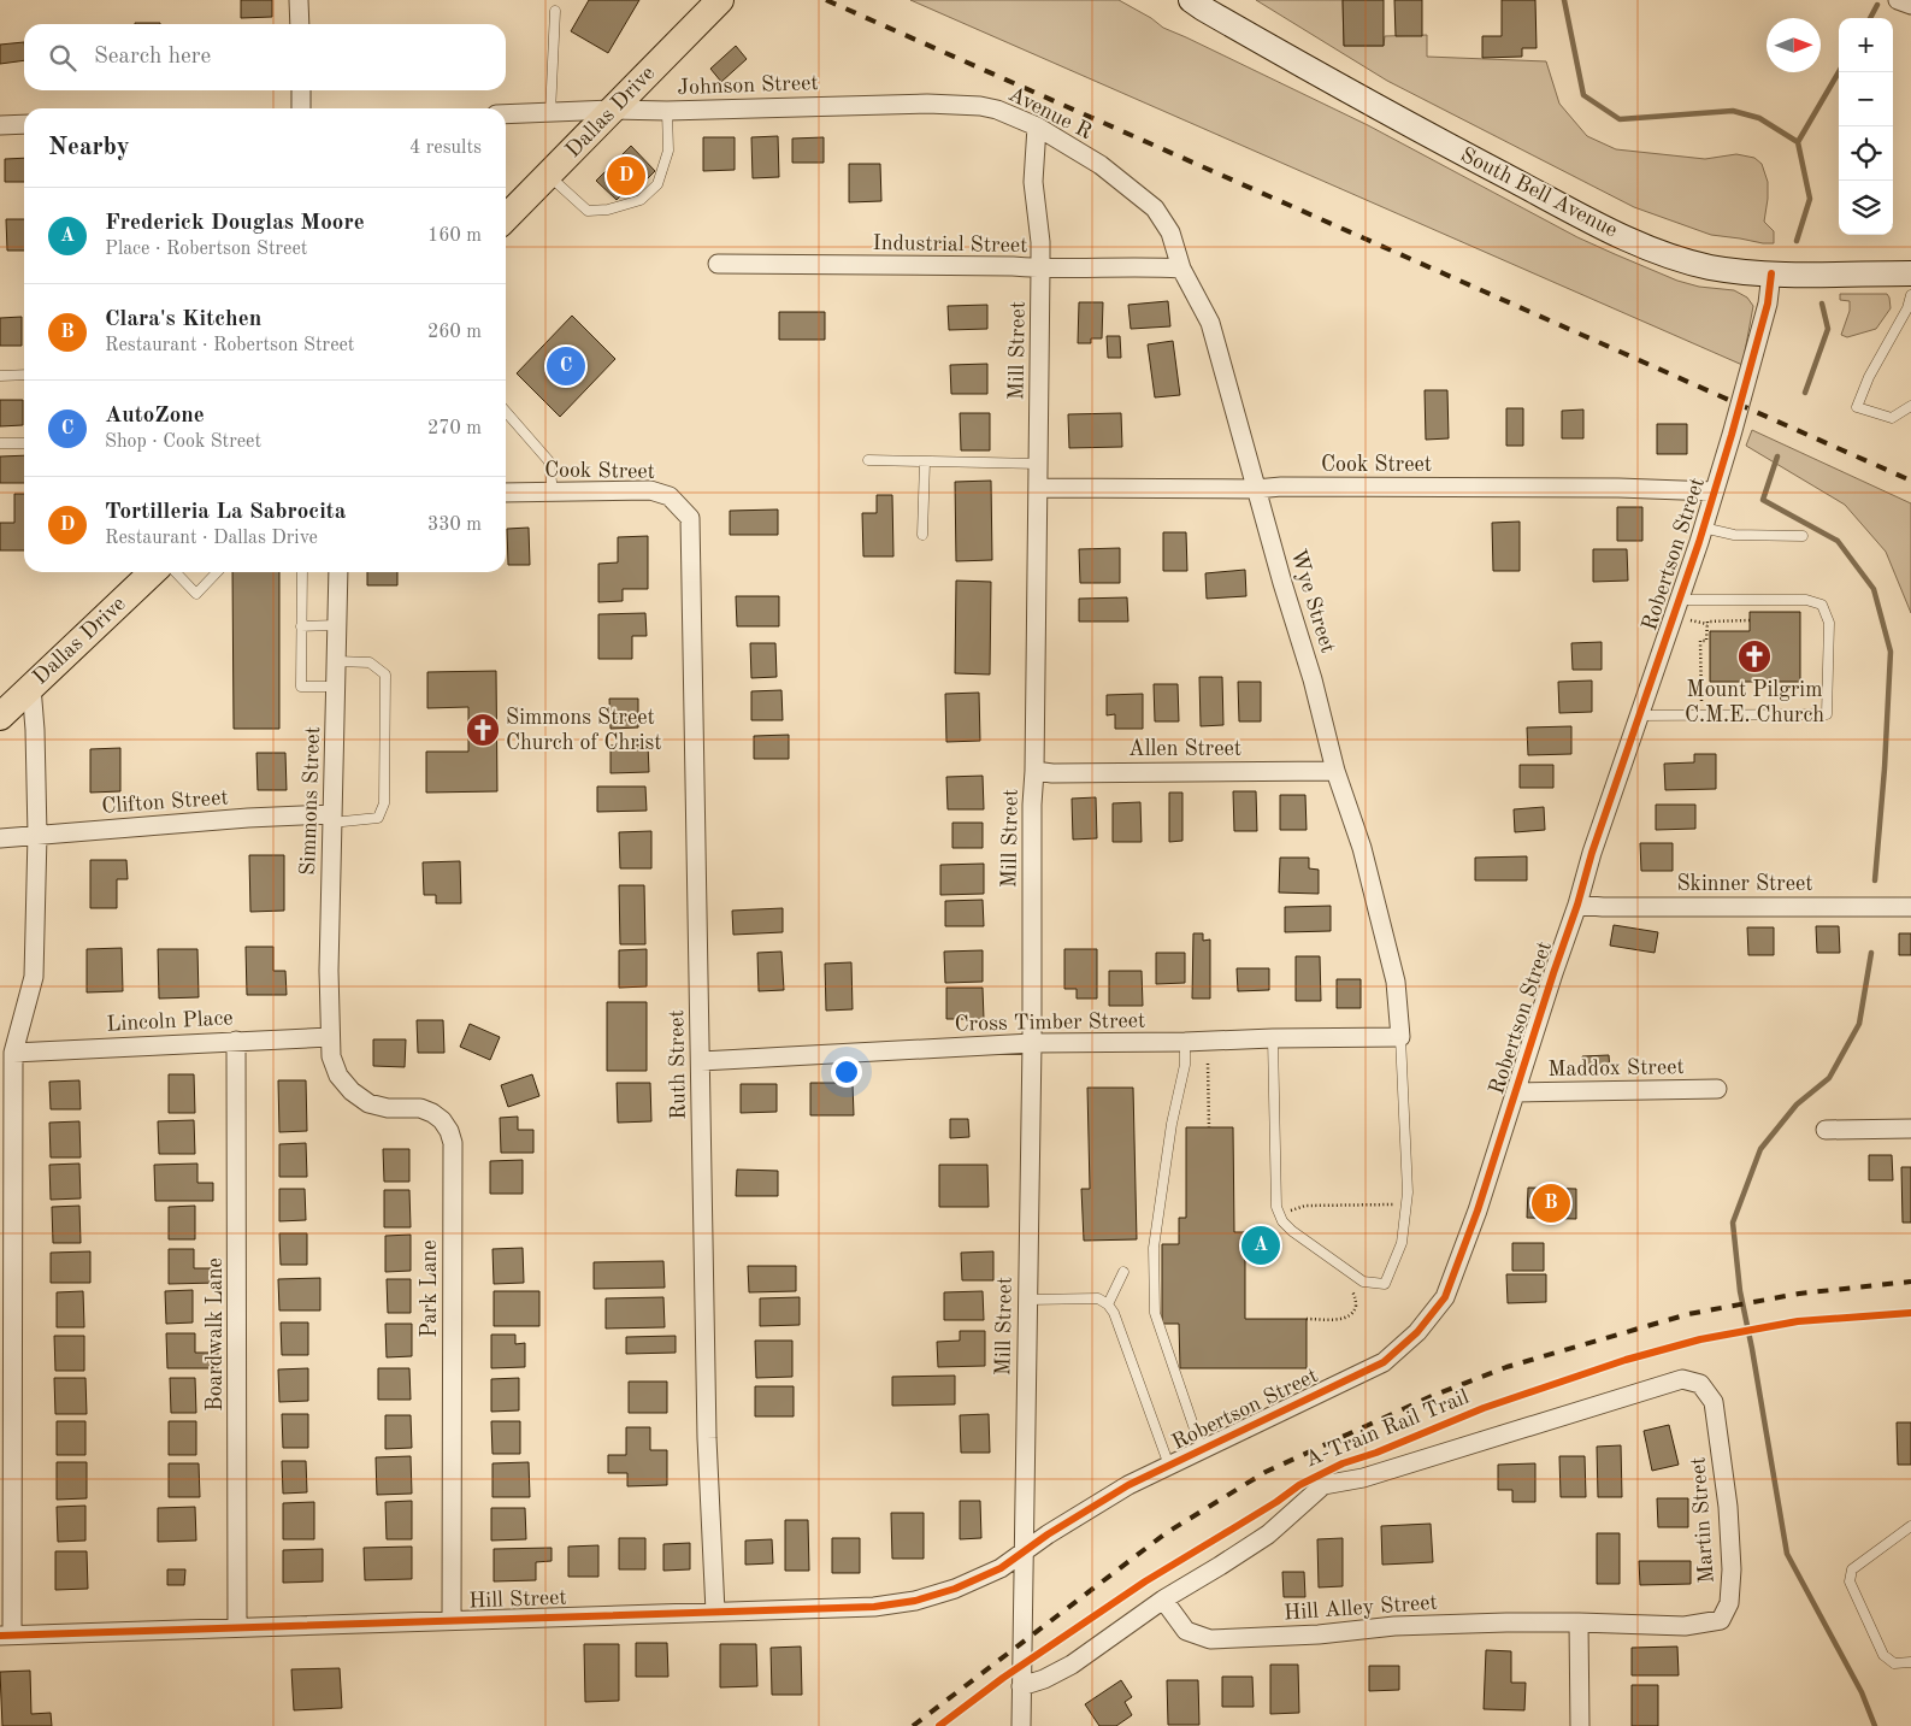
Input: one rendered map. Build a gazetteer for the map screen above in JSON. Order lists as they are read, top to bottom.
{
  "streets": {
    "main road": ["Dallas Drive", "South Bell Avenue"],
    "street": [
      "Johnson Street",
      "Avenue R",
      "Industrial Street",
      "Mill Street",
      "Cook Street",
      "Robertson Street",
      "Wye Street",
      "Allen Street",
      "Simmons Street",
      "Clifton Street",
      "Skinner Street",
      "Lincoln Place",
      "Cross Timber Street",
      "Ruth Street",
      "Maddox Street",
      "Park Lane",
      "Boardwalk Lane",
      "Martin Street",
      "Hill Street",
      "Hill Alley Street"
    ],
    "cycle path": ["A-Train Rail Trail"]
  },
  "crossings": [
    ["Johnson Street", "Dallas Drive"],
    ["Johnson Street", "Avenue R"],
    ["Avenue R", "Mill Street"],
    ["Avenue R", "Wye Street"],
    ["South Bell Avenue", "Robertson Street"],
    ["Industrial Street", "Mill Street"],
    ["Industrial Street", "Wye Street"],
    ["Mill Street", "Cook Street"],
    ["Mill Street", "Robertson Street"],
    ["Mill Street", "Allen Street"],
    ["Mill Street", "Cross Timber Street"],
    ["Mill Street", "Hill Street"],
    ["Cook Street", "Robertson Street"],
    ["Cook Street", "Wye Street"],
    ["Cook Street", "Ruth Street"],
    ["Robertson Street", "Skinner Street"],
    ["Robertson Street", "Maddox Street"],
    ["Robertson Street", "Hill Street"],
    ["Wye Street", "Allen Street"],
    ["Wye Street", "Cross Timber Street"],
    ["Simmons Street", "Clifton Street"],
    ["Simmons Street", "Lincoln Place"],
    ["Simmons Street", "Park Lane"],
    ["Lincoln Place", "Park Lane"],
    ["Lincoln Place", "Boardwalk Lane"],
    ["Cross Timber Street", "Ruth Street"],
    ["Ruth Street", "Hill Street"],
    ["Park Lane", "Hill Street"],
    ["Boardwalk Lane", "Hill Street"],
    ["Martin Street", "Hill Alley Street"]
  ],
  "places": {
    "church": ["Mount Pilgrim C.M.E. Church", "Simmons Street Church of Christ"]
  },
  "north": "right",
  "page": {
    "map_buttons": ["+", "−"],
    "search": "Search here",
    "heading": ["Nearby", "4 results"],
    "pins": [
      "D",
      "C",
      "B",
      "A"
    ],
    "list": [
      {
        "mark": "A",
        "name": "Frederick Douglas Moore",
        "note": "Place · Robertson Street",
        "value": "160 m"
      },
      {
        "mark": "B",
        "name": "Clara's Kitchen",
        "note": "Restaurant · Robertson Street",
        "value": "260 m"
      },
      {
        "mark": "C",
        "name": "AutoZone",
        "note": "Shop · Cook Street",
        "value": "270 m"
      },
      {
        "mark": "D",
        "name": "Tortilleria La Sabrocita",
        "note": "Restaurant · Dallas Drive",
        "value": "330 m"
      }
    ]
  }
}
